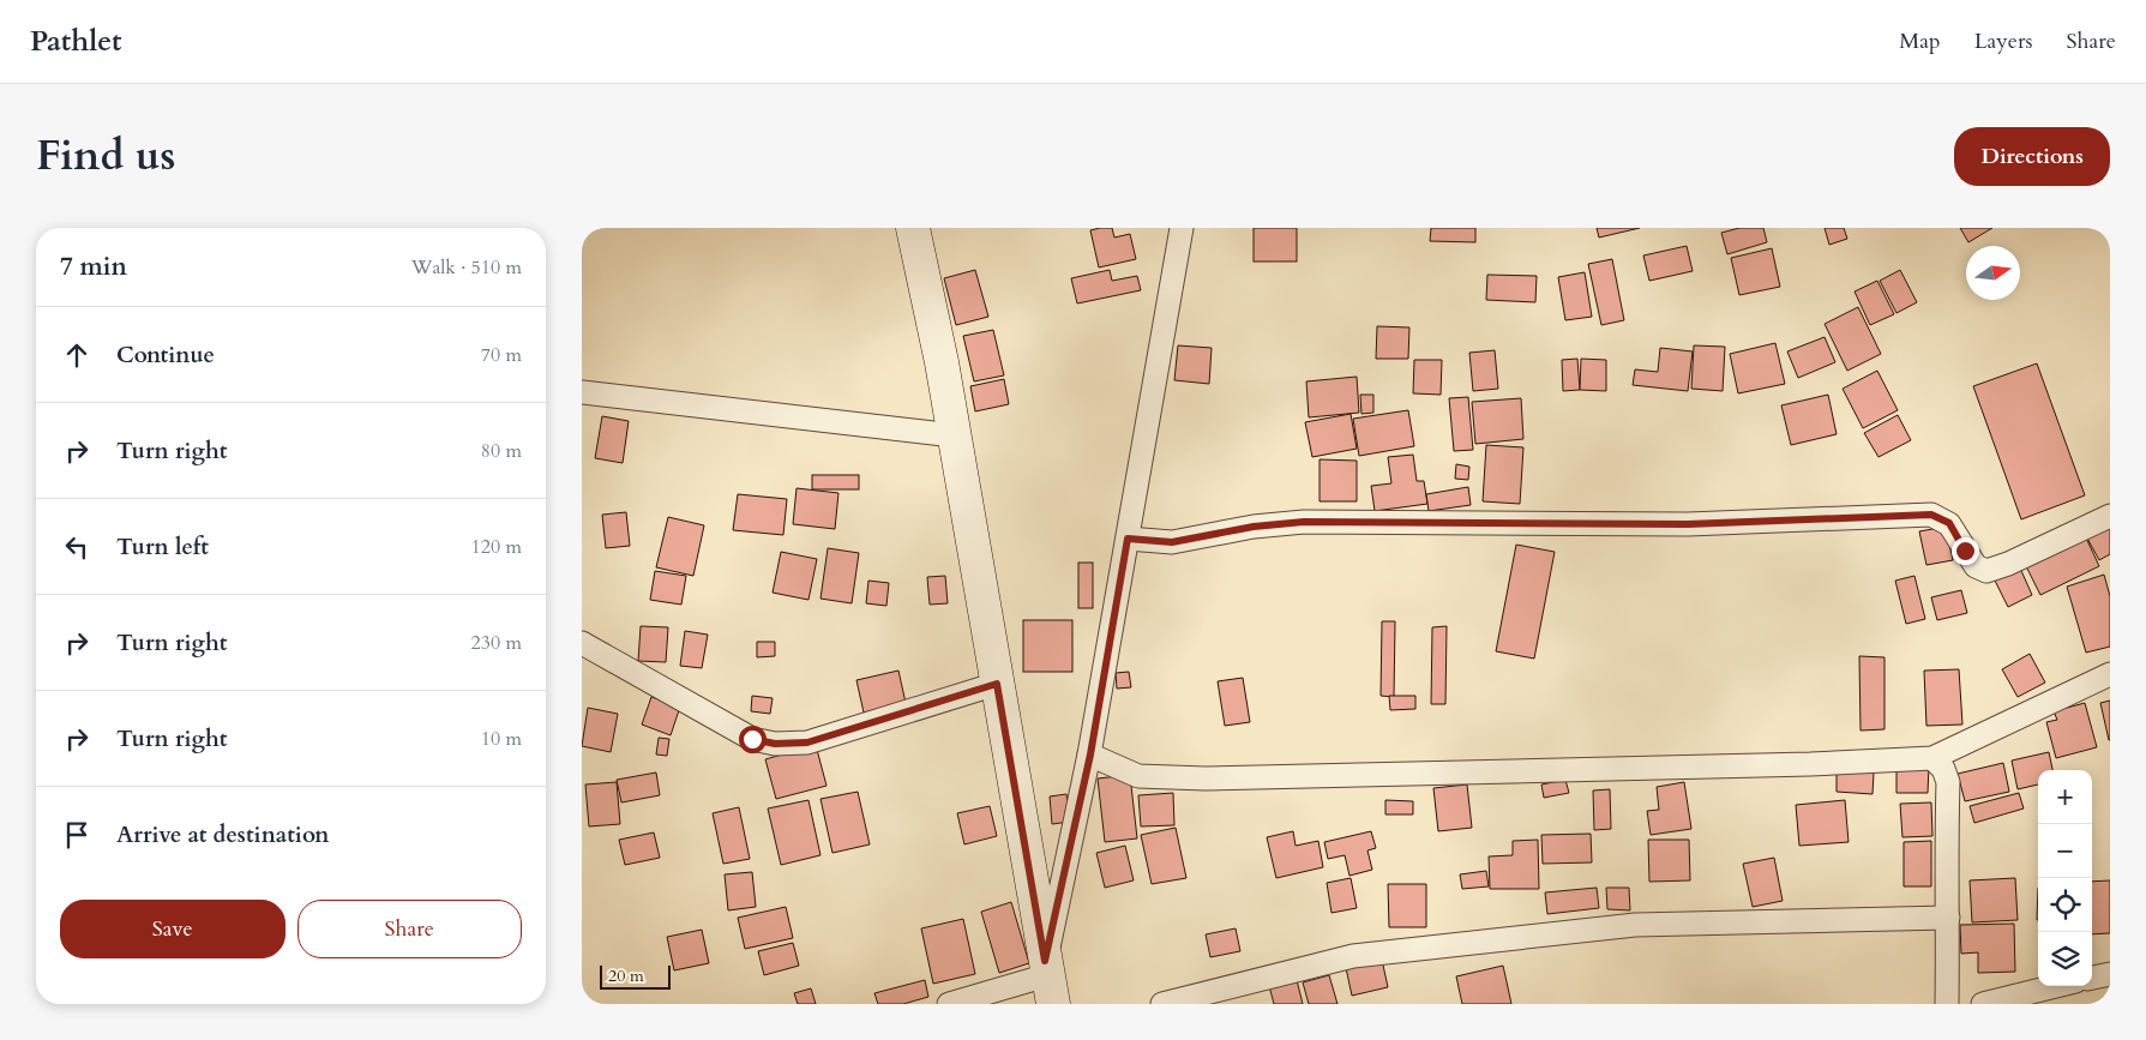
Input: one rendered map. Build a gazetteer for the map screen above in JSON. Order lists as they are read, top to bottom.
{
  "scale_bar": "20 m",
  "north": "right",
  "page": {
    "header": "Pathlet",
    "nav": ["Map", "Layers", "Share"],
    "title": "Find us",
    "buttons": [
      "Directions",
      ["Save", "Share"]
    ],
    "heading": ["7 min", "Walk · 510 m"],
    "list": [
      ["Continue", "70 m"],
      ["Turn right", "80 m"],
      ["Turn left", "120 m"],
      ["Turn right", "230 m"],
      ["Turn right", "10 m"],
      "Arrive at destination"
    ],
    "map_buttons": ["+", "−"],
    "scale": "20 m"
  }
}
